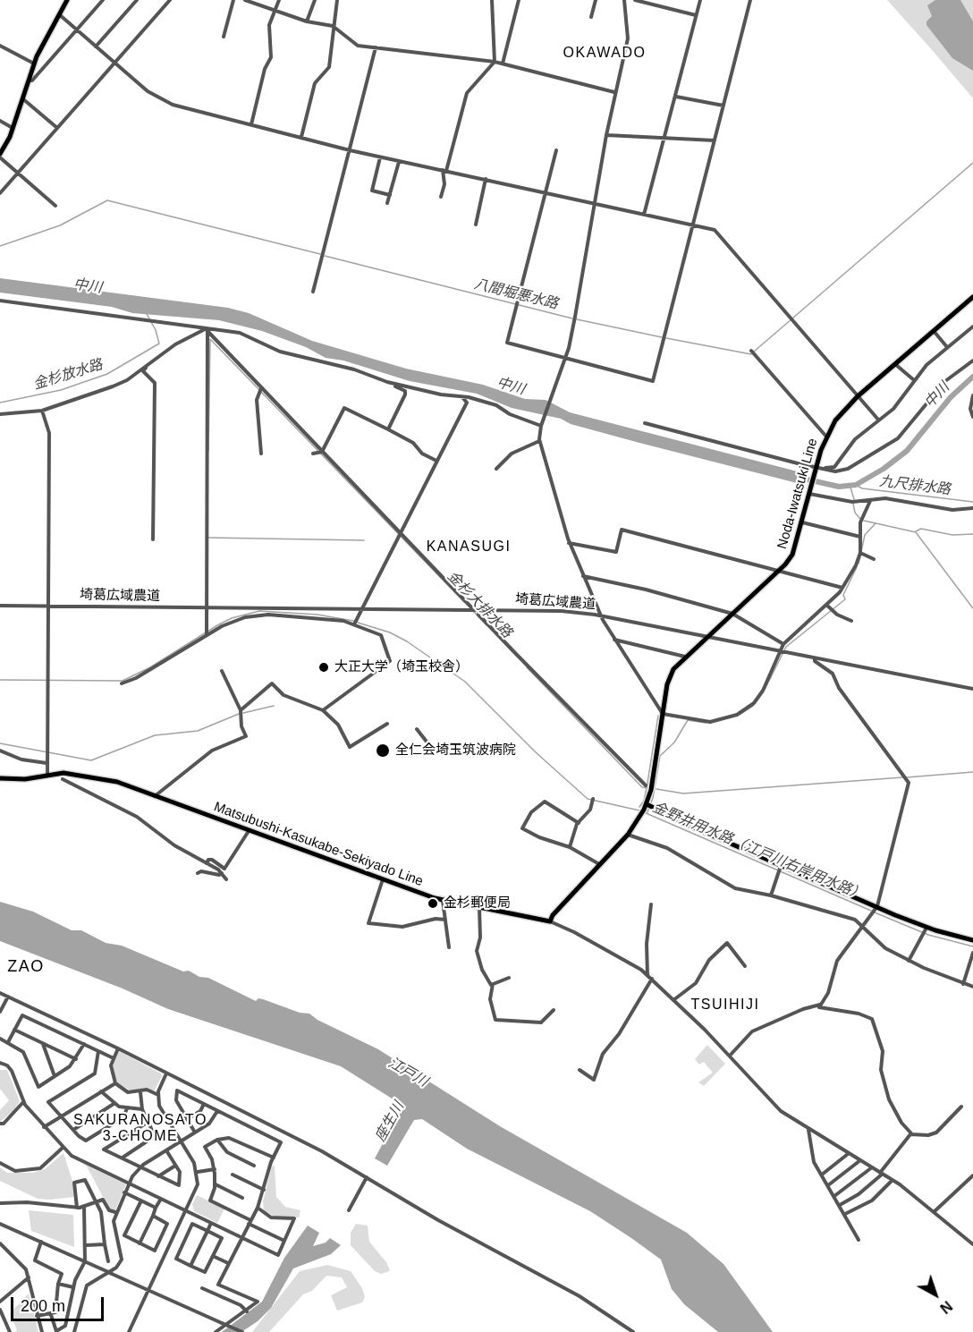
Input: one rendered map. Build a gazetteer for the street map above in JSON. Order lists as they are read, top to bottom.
{
  "streets": {
    "main road": ["Noda-Iwatsuki Line", "Matsubushi-Kasukabe-Sekiyado Line"],
    "street": ["埼葛広域農道"]
  },
  "crossings": [
    ["Noda-Iwatsuki Line", "埼葛広域農道"]
  ],
  "districts": [
    "OKAWADO",
    "KANASUGI",
    "ZAO",
    "TSUIHIJI",
    "SAKURANOSATO 3-CHOME"
  ],
  "water": [
    "中川",
    "八間堀悪水路",
    "金杉放水路",
    "九尺排水路",
    "金杉大排水路",
    "金野井用水路（江戸川右岸用水路）",
    "江戸川",
    "座生川"
  ],
  "places": ["大正大学（埼玉校舎）", "全仁会埼玉筑波病院", "金杉郵便局"],
  "scale_bar": "200 m",
  "north": "bottom right"
}
